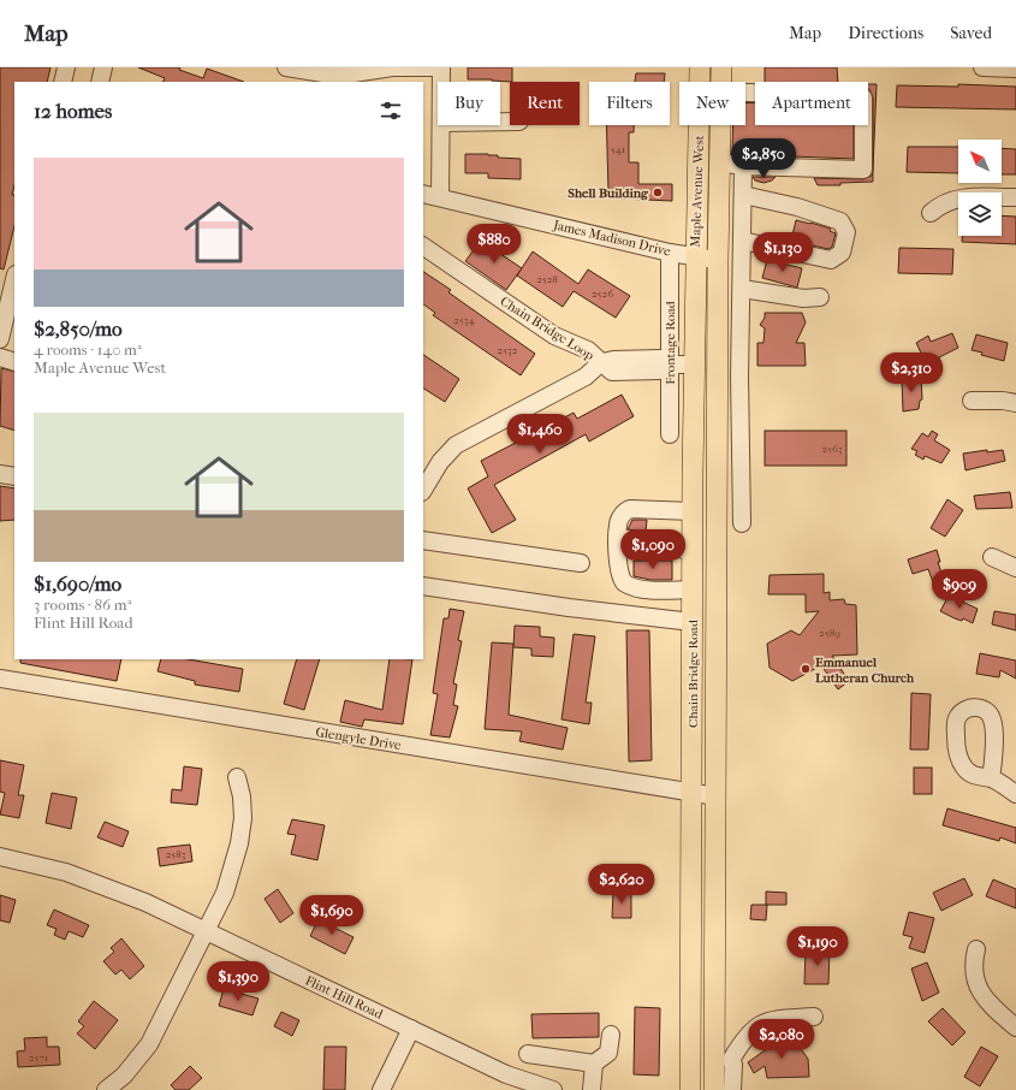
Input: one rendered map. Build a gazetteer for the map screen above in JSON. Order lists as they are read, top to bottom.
{
  "streets": {
    "main road": ["Maple Avenue West", "Chain Bridge Road"],
    "street": [
      "James Madison Drive",
      "Chain Bridge Loop",
      "Frontage Road",
      "Glengyle Drive",
      "Flint Hill Road"
    ]
  },
  "crossings": [
    ["Maple Avenue West", "James Madison Drive"],
    ["Maple Avenue West", "Chain Bridge Road"],
    ["James Madison Drive", "Frontage Road"],
    ["James Madison Drive", "Chain Bridge Road"],
    ["Chain Bridge Loop", "Frontage Road"],
    ["Chain Bridge Loop", "Chain Bridge Road"],
    ["Chain Bridge Road", "Glengyle Drive"]
  ],
  "places": ["Shell Building", "Emmanuel Lutheran Church"],
  "house_numbers": [
    "541",
    "2528",
    "2526",
    "2534",
    "2532",
    "2563",
    "2589",
    "2583",
    "2571"
  ],
  "north": "top left",
  "page": {
    "header": "Map",
    "nav": ["Map", "Directions", "Saved"],
    "chip": [
      "Buy",
      "Rent",
      "Filters",
      "New",
      "Apartment"
    ],
    "heading": "12 homes",
    "price": [
      "$2,850",
      "$880",
      "$1,130",
      "$2,310",
      "$1,460",
      "$1,090",
      "$909",
      "$2,620",
      "$1,690",
      "$1,190",
      "$1,390",
      "$2,080"
    ],
    "list": [
      {
        "name": "$2,850/mo",
        "note": "4 rooms · 140 m² · Maple Avenue West"
      },
      {
        "name": "$1,690/mo",
        "note": "3 rooms · 86 m² · Flint Hill Road"
      }
    ]
  }
}
